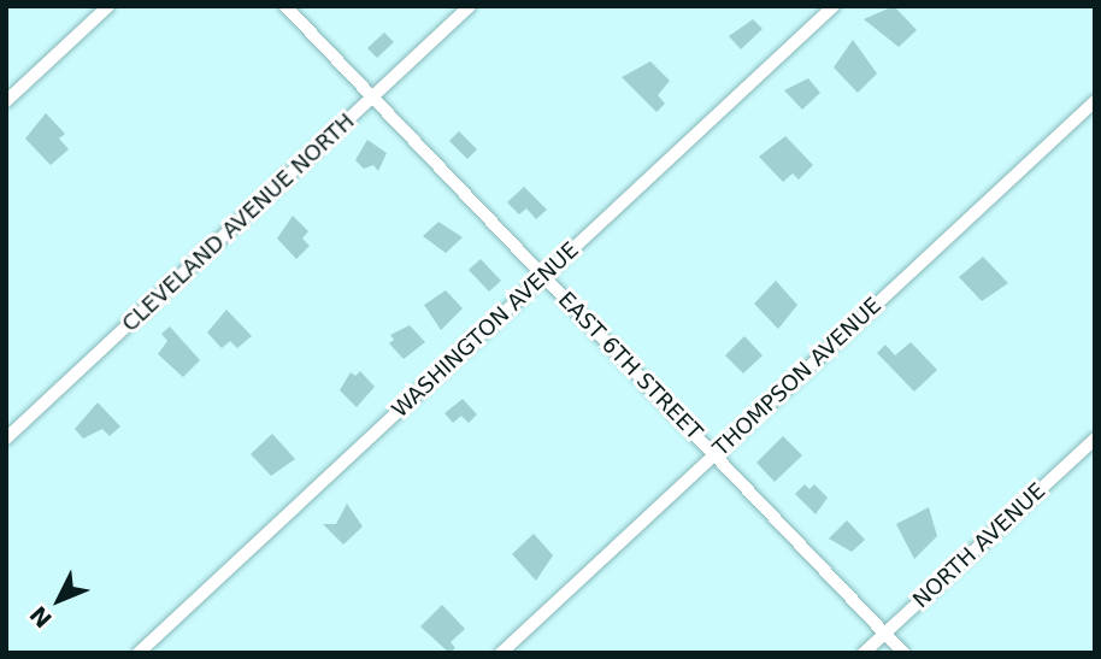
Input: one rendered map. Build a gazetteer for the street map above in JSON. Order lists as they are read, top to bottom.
{
  "streets": {
    "street": [
      "CLEVELAND AVENUE NORTH",
      "WASHINGTON AVENUE",
      "EAST 6TH STREET",
      "THOMPSON AVENUE",
      "NORTH AVENUE"
    ]
  },
  "crossings": [
    ["CLEVELAND AVENUE NORTH", "EAST 6TH STREET"],
    ["WASHINGTON AVENUE", "EAST 6TH STREET"],
    ["EAST 6TH STREET", "THOMPSON AVENUE"],
    ["EAST 6TH STREET", "NORTH AVENUE"]
  ],
  "north": "bottom left"
}
